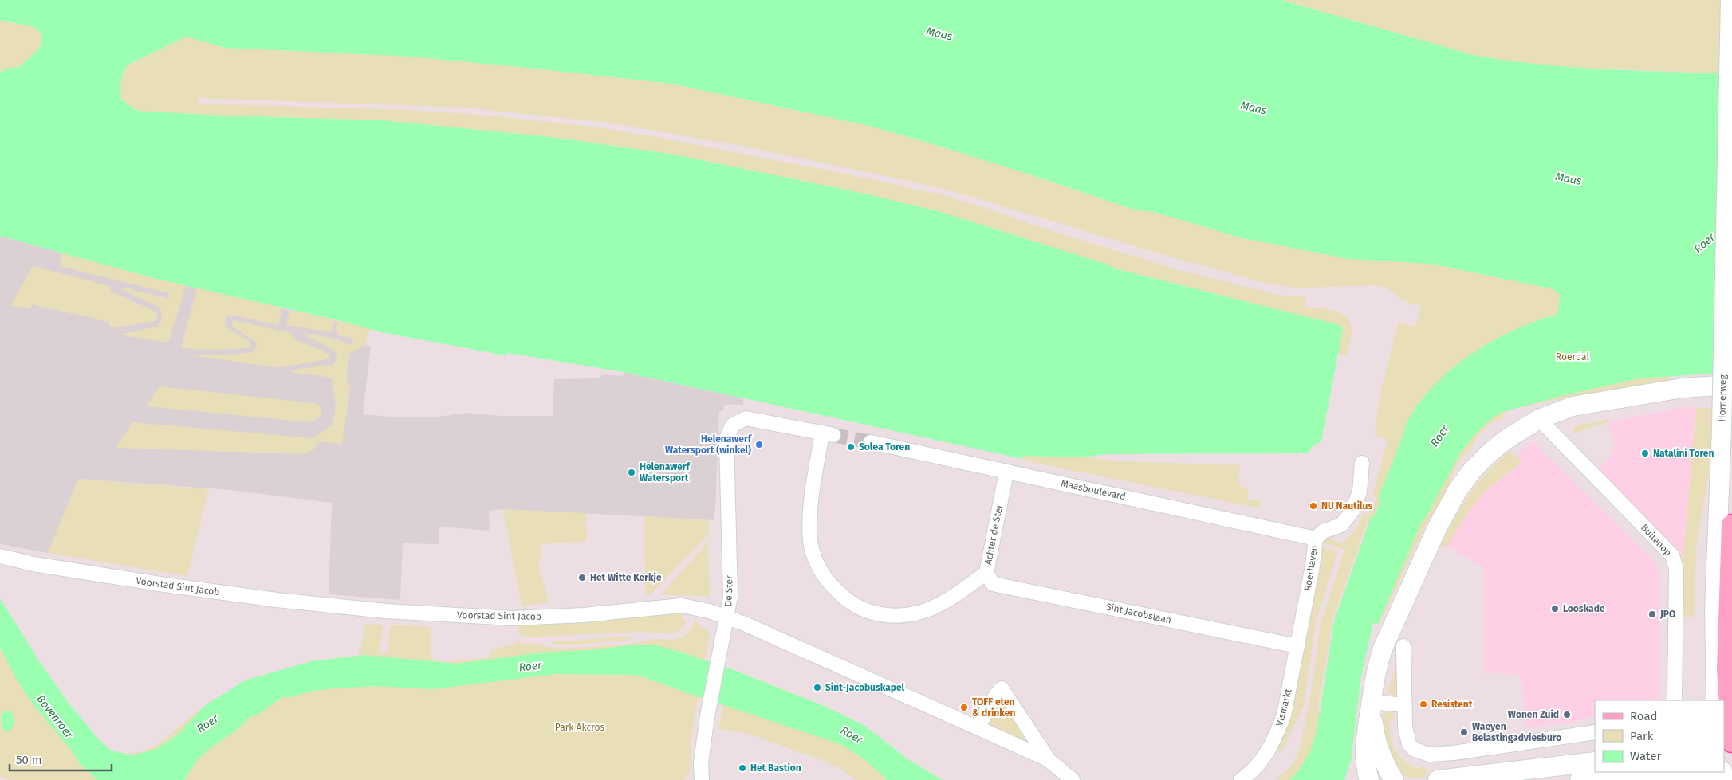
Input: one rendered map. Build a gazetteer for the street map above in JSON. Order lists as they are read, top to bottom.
{
  "streets": {
    "main road": ["Hornerweg"],
    "street": [
      "Maasboulevard",
      "Achter de Ster",
      "Buitenop",
      "Roerhaven",
      "Voorstad Sint Jacob",
      "De Ster",
      "Sint Jacobslaan",
      "Vismarkt"
    ]
  },
  "crossings": [
    ["Maasboulevard", "Achter de Ster"],
    ["Maasboulevard", "Roerhaven"],
    ["Achter de Ster", "De Ster"],
    ["Achter de Ster", "Sint Jacobslaan"],
    ["Roerhaven", "Sint Jacobslaan"],
    ["Roerhaven", "Vismarkt"],
    ["Voorstad Sint Jacob", "De Ster"],
    ["Sint Jacobslaan", "Vismarkt"]
  ],
  "water": ["Maas", "Roer", "Bovenroer"],
  "parks": ["Roerdal", "Park Akcros"],
  "places": [
    "Helenawerf Watersport (winkel)",
    "Solea Toren",
    "Natalini Toren",
    "Helenawerf Watersport",
    "NU Nautilus",
    "Het Witte Kerkje",
    "Looskade",
    "JPO",
    "Sint-Jacobuskapel",
    "Resistent",
    "TOFF eten & drinken",
    "Wonen Zuid",
    "Waeyen Belastingadviesburo",
    "Het Bastion"
  ],
  "legend": ["Road", "Park", "Water"],
  "scale_bar": "50 m"
}
